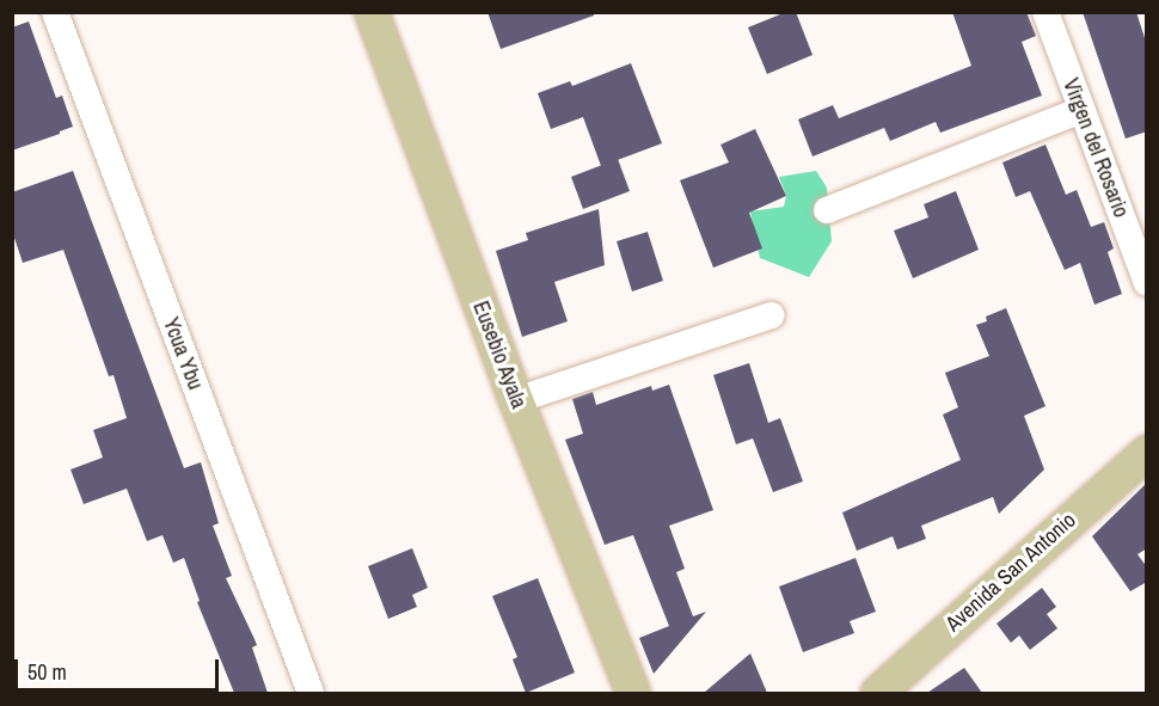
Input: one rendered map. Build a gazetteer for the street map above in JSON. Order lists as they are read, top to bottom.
{
  "streets": {
    "main road": ["Eusebio Ayala", "Avenida San Antonio"],
    "street": ["Virgen del Rosario", "Ycua Ybu"]
  },
  "scale_bar": "50 m"
}
